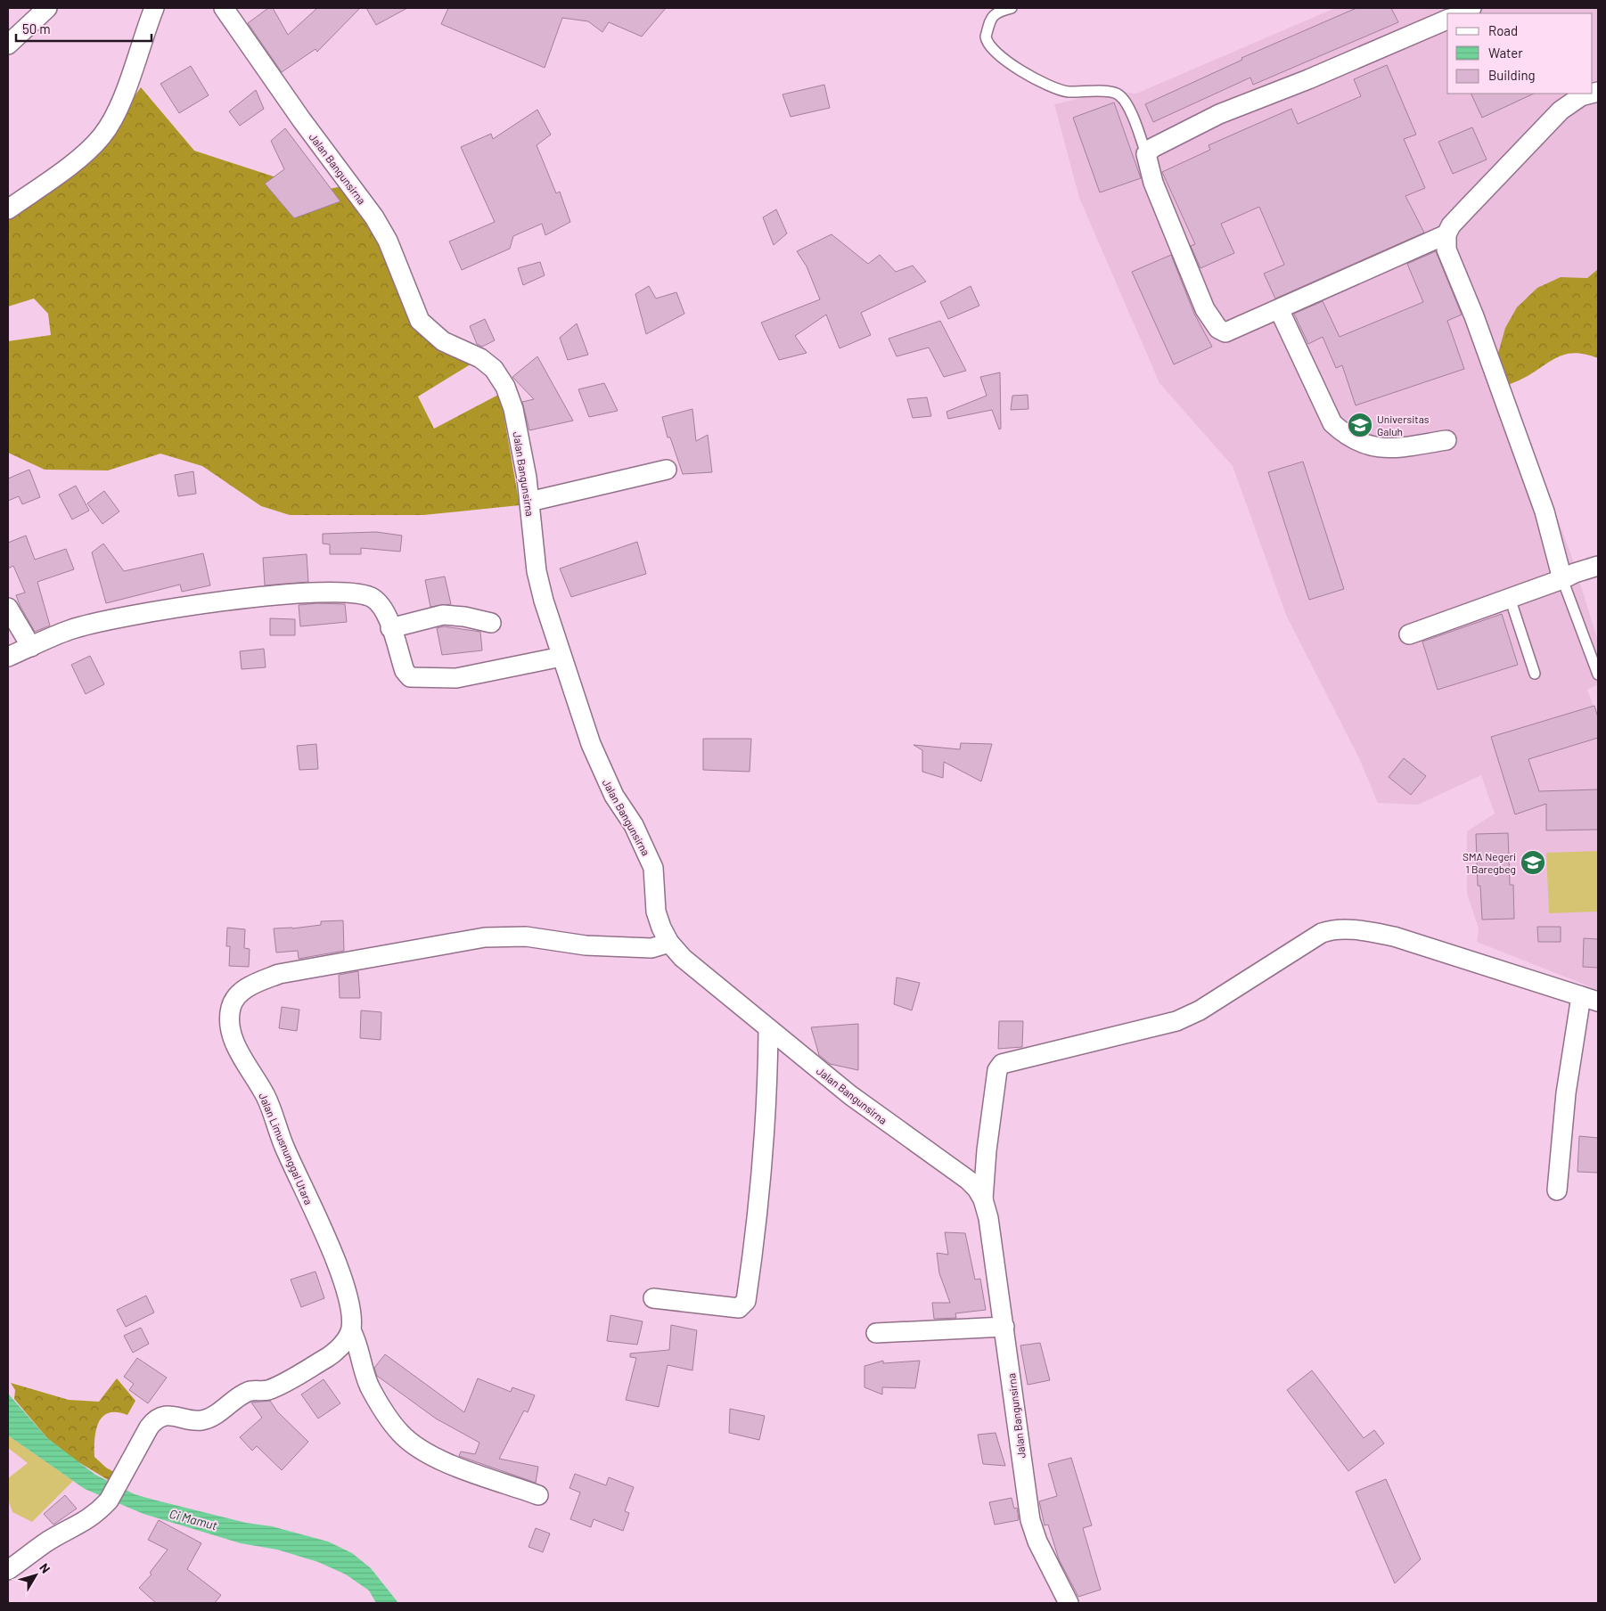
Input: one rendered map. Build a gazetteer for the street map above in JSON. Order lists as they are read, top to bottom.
{
  "streets": {
    "street": ["Jalan Bangunsirna", "Jalan Limusnunggal Utara"]
  },
  "crossings": [
    ["Jalan Bangunsirna", "Jalan Limusnunggal Utara"]
  ],
  "water": ["Ci Mamut"],
  "places": {
    "school or university": ["Universitas Galuh", "SMA Negeri 1 Baregbeg"]
  },
  "legend": ["Road", "Water", "Building"],
  "scale_bar": "50 m",
  "north": "top right"
}
